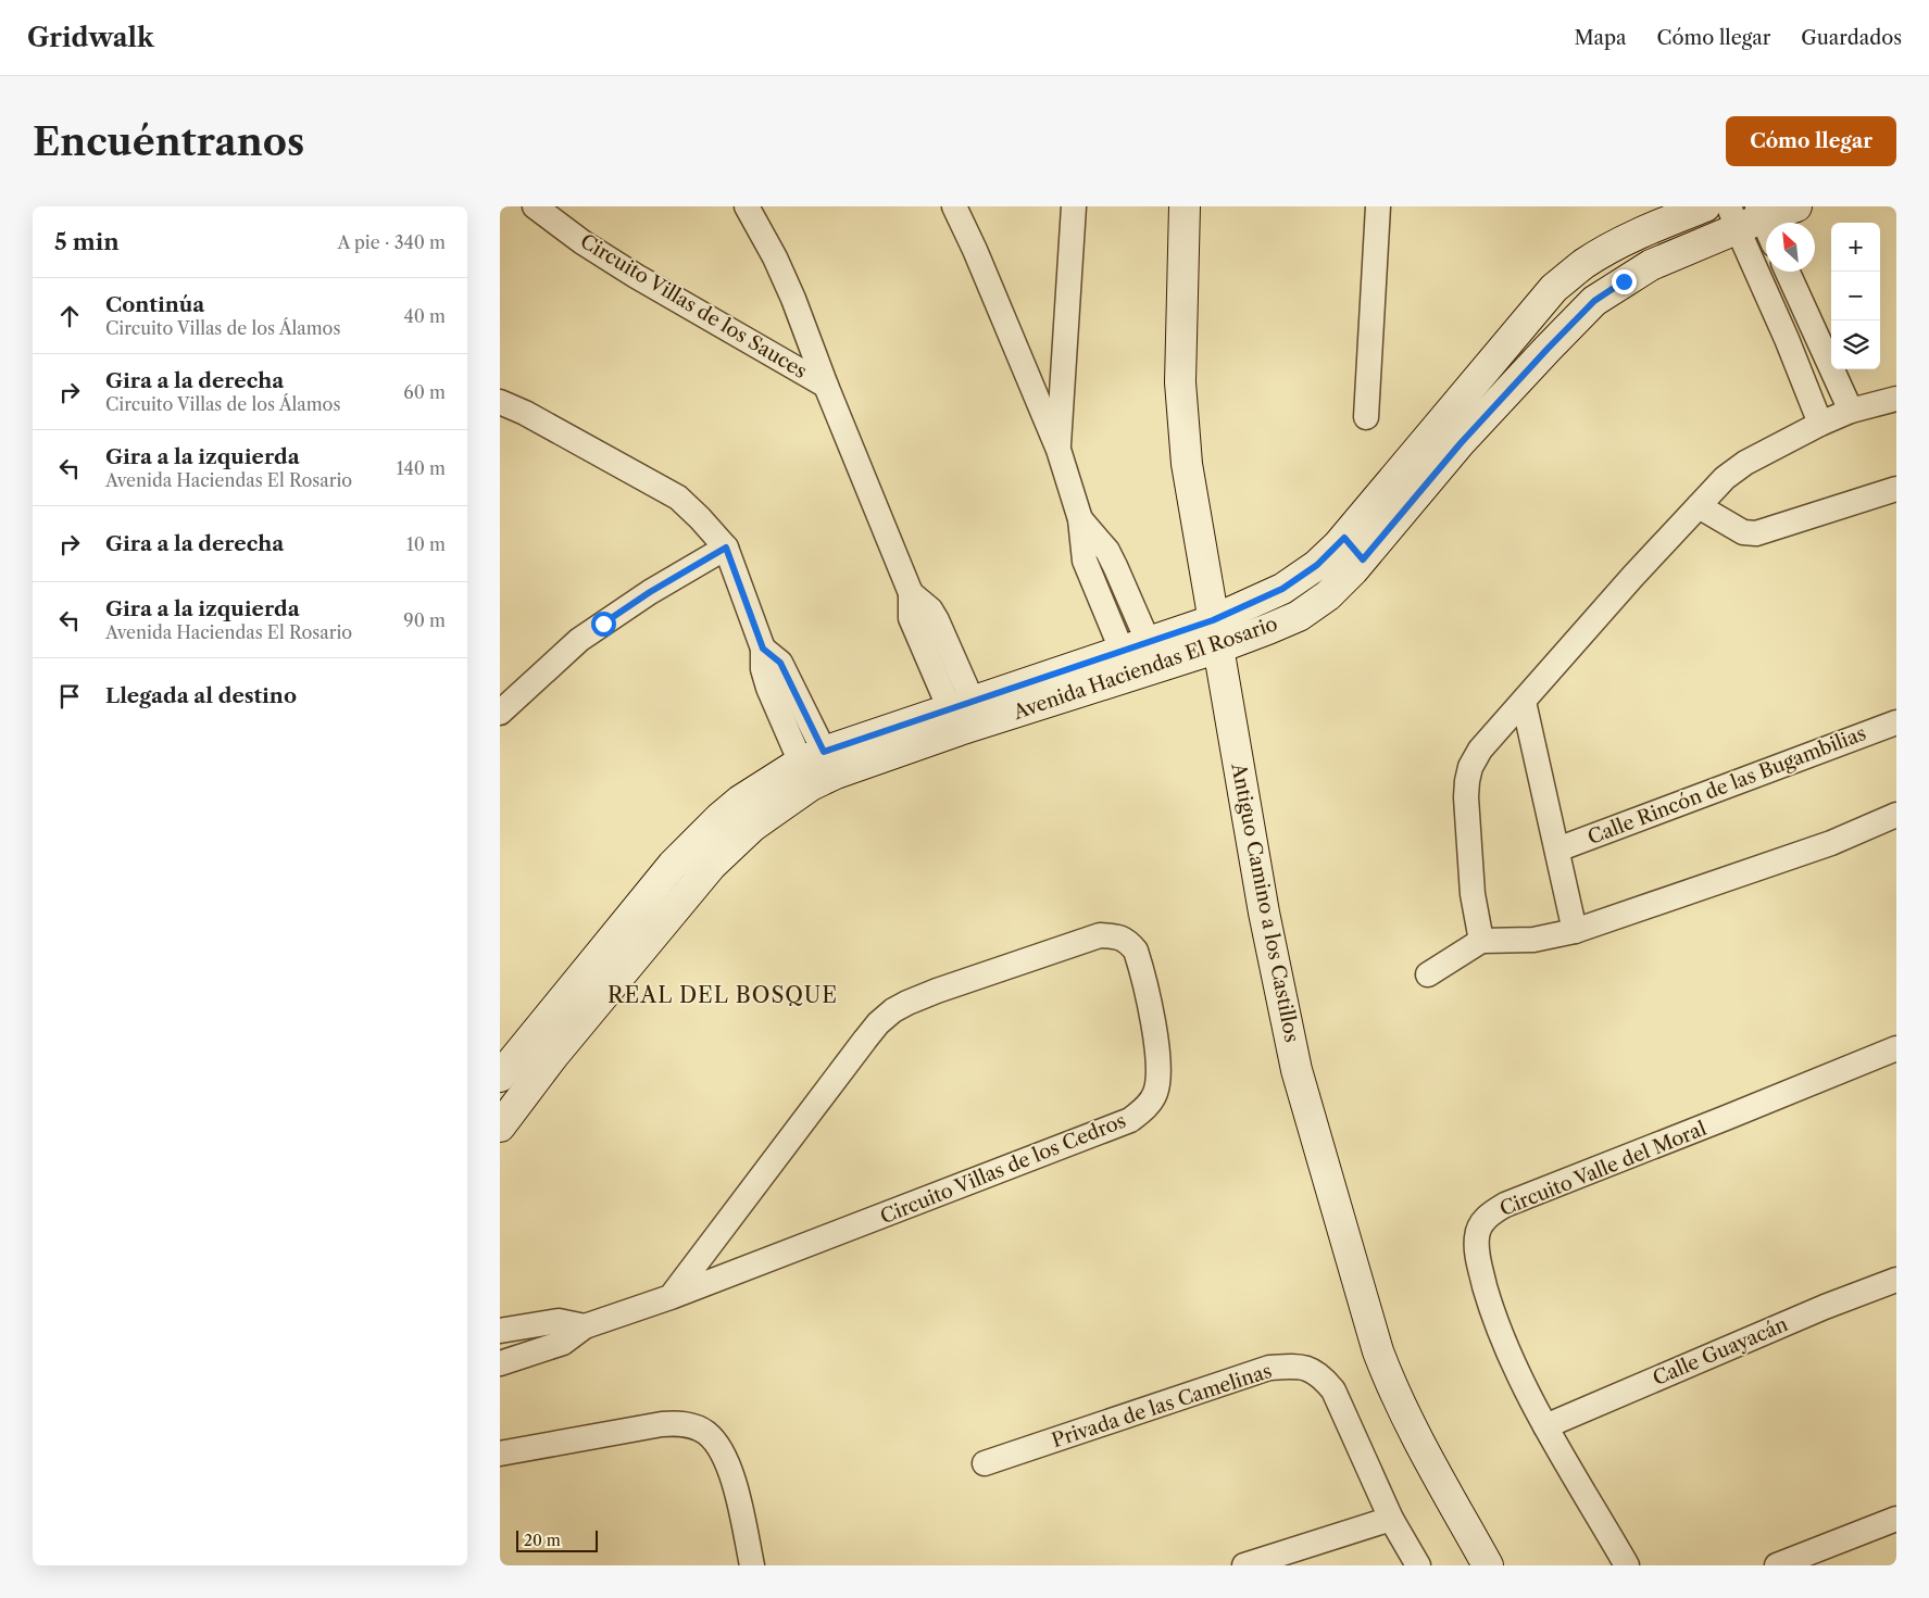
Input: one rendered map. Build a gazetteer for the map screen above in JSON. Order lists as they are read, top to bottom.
{
  "streets": {
    "street": [
      "Circuito Villas de los Sauces",
      "Avenida Haciendas El Rosario",
      "Calle Rincón de las Bugambilias",
      "Antiguo Camino a los Castillos",
      "Circuito Villas de los Cedros",
      "Circuito Valle del Moral",
      "Calle Guayacán",
      "Privada de las Camelinas"
    ]
  },
  "crossings": [
    ["Circuito Villas de los Sauces", "Avenida Haciendas El Rosario"],
    ["Avenida Haciendas El Rosario", "Antiguo Camino a los Castillos"],
    ["Circuito Valle del Moral", "Calle Guayacán"]
  ],
  "districts": ["REAL DEL BOSQUE"],
  "scale_bar": "20 m",
  "north": "top left",
  "page": {
    "header": "Gridwalk",
    "nav": ["Mapa", "Cómo llegar", "Guardados"],
    "buttons": "Cómo llegar",
    "title": "Encuéntranos",
    "heading": ["5 min", "A pie · 340 m"],
    "map_buttons": ["+", "−"],
    "list": [
      ["Continúa", "Circuito Villas de los Álamos", "40 m"],
      ["Gira a la derecha", "Circuito Villas de los Álamos", "60 m"],
      ["Gira a la izquierda", "Avenida Haciendas El Rosario", "140 m"],
      ["Gira a la derecha", "10 m"],
      ["Gira a la izquierda", "Avenida Haciendas El Rosario", "90 m"],
      "Llegada al destino"
    ],
    "scale": "20 m"
  }
}
